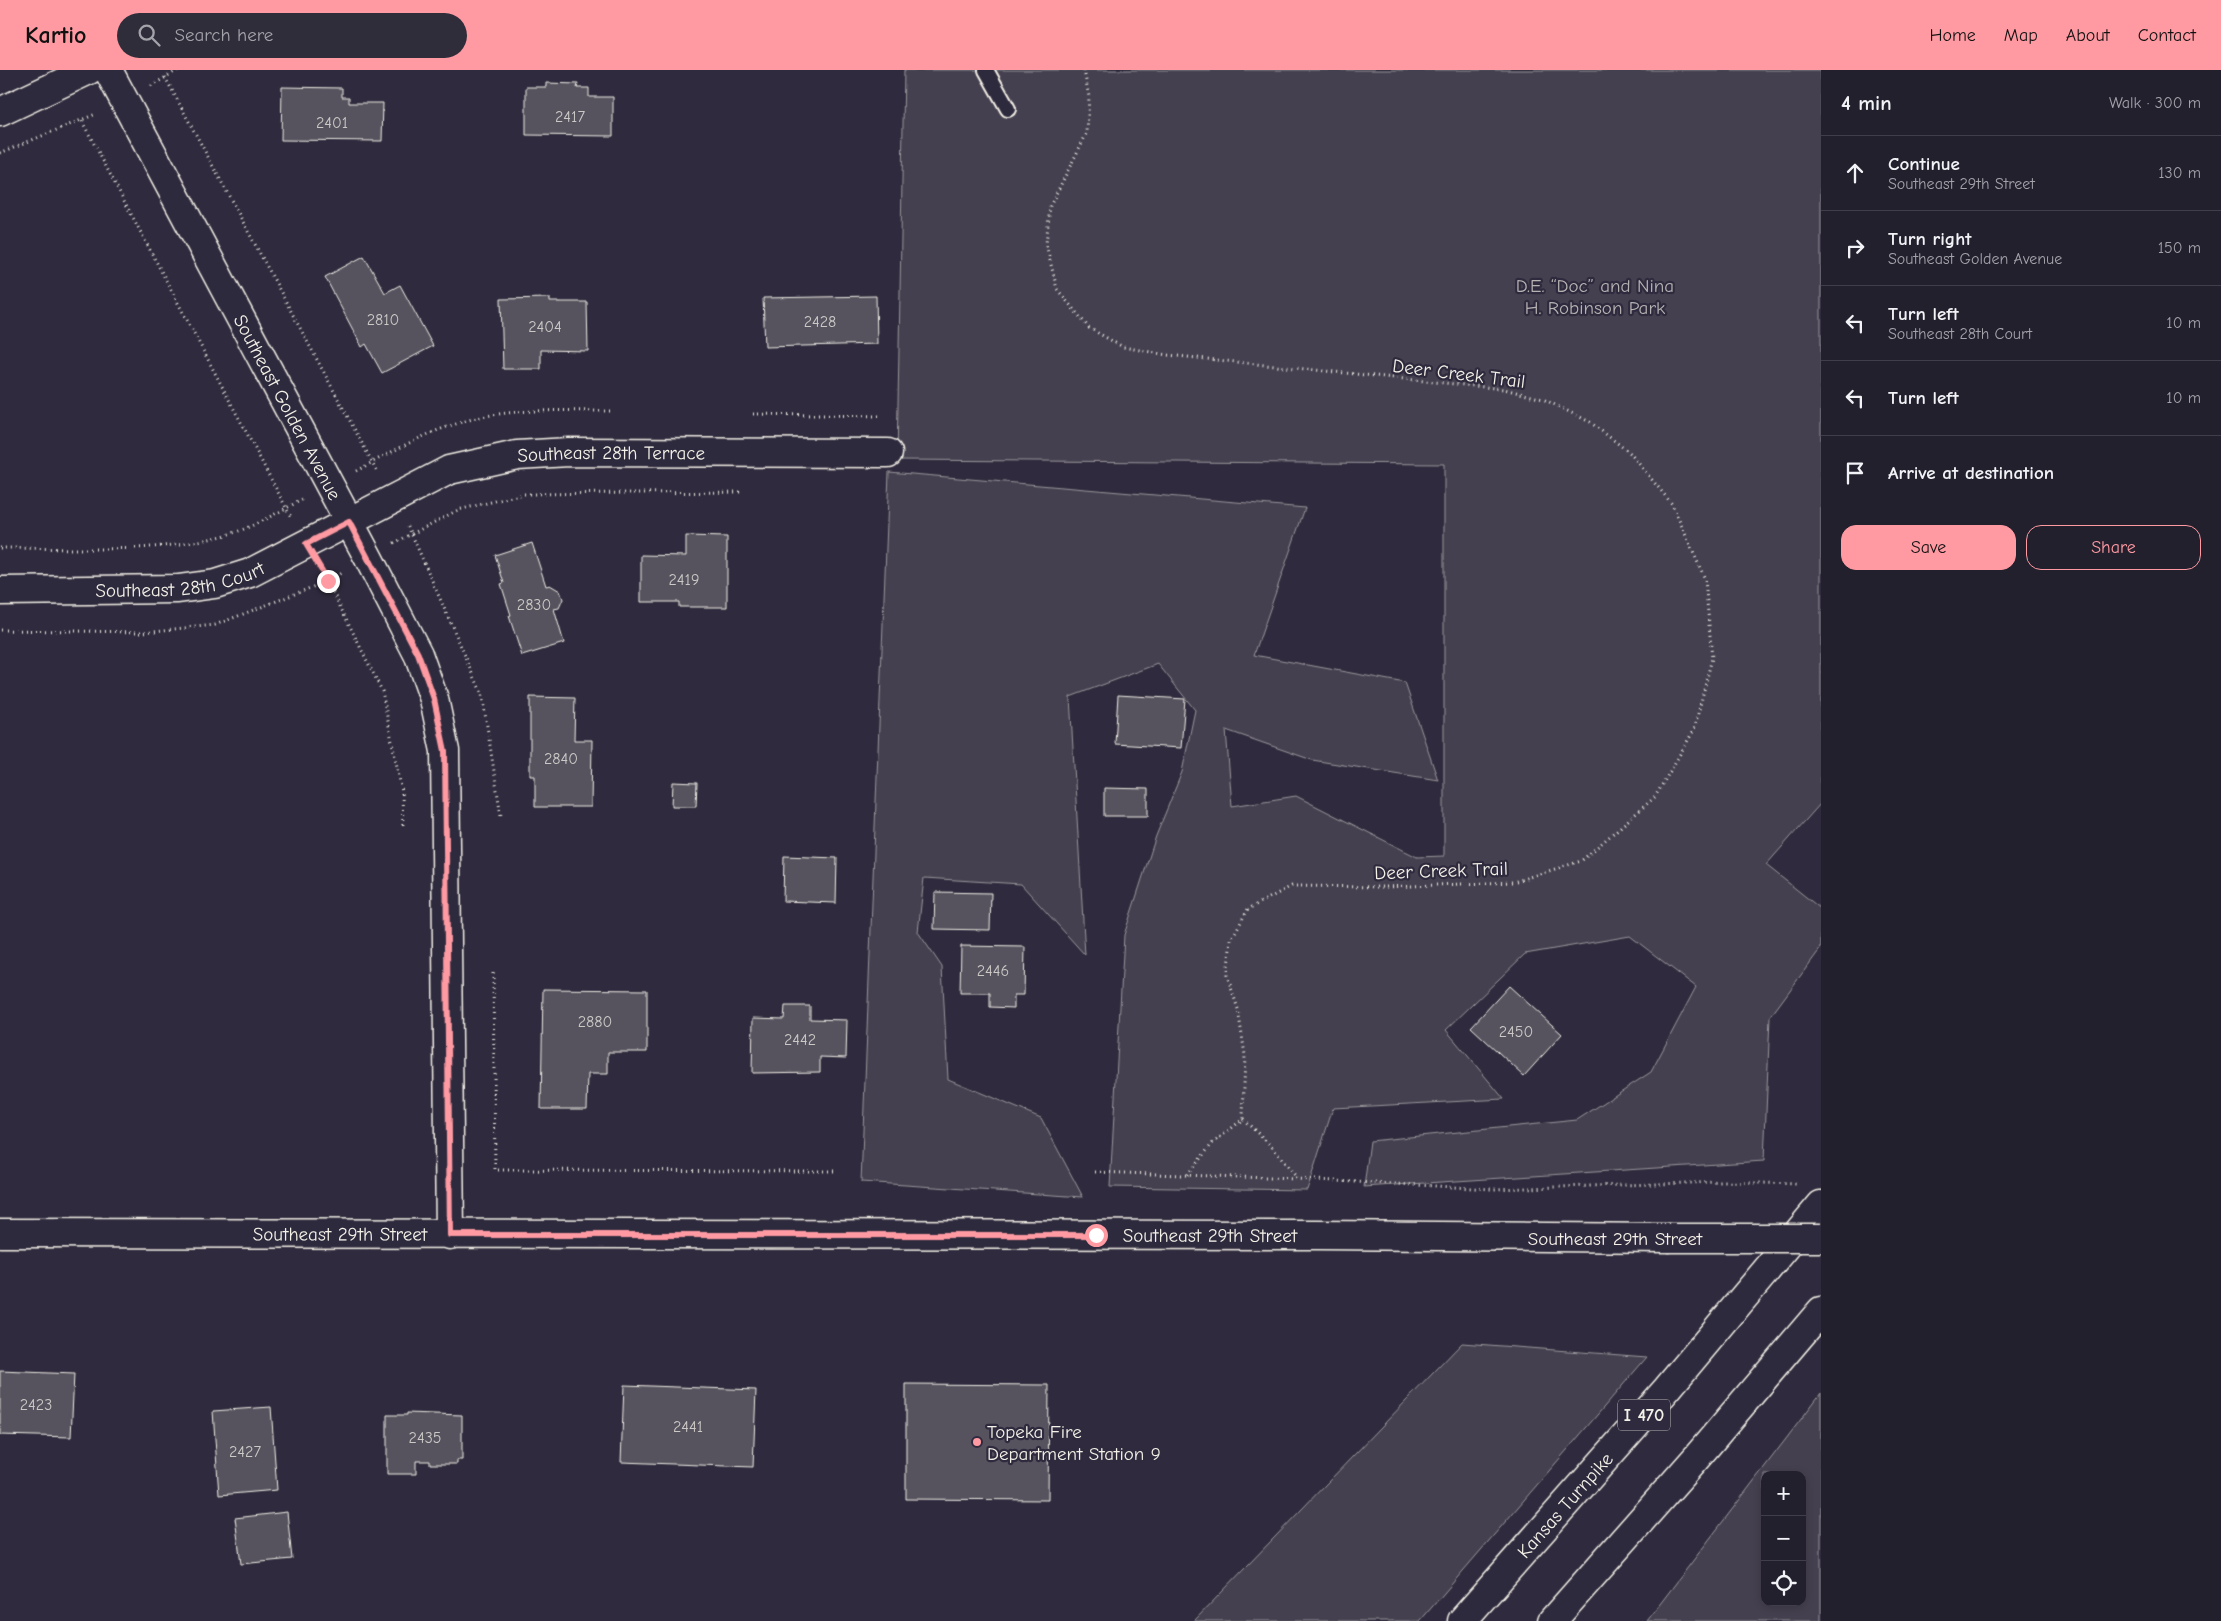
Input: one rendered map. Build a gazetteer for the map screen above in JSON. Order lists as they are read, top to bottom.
{
  "streets": {
    "main road": [
      "Southeast Golden Avenue",
      "Southeast 28th Terrace",
      "Southeast 28th Court",
      "Southeast 29th Street",
      "I 470",
      "Kansas Turnpike"
    ],
    "path": ["Deer Creek Trail"]
  },
  "crossings": [
    ["Southeast Golden Avenue", "Southeast 28th Terrace"],
    ["Southeast Golden Avenue", "Southeast 28th Court"],
    ["Southeast Golden Avenue", "Southeast 29th Street"],
    ["Southeast 28th Terrace", "Southeast 28th Court"]
  ],
  "parks": ["D.E. “Doc” and Nina H. Robinson Park"],
  "places": ["Topeka Fire Department Station 9"],
  "house_numbers": [
    "2417",
    "2401",
    "2810",
    "2428",
    "2404",
    "2419",
    "2830",
    "2840",
    "2446",
    "2880",
    "2450",
    "2442",
    "2423",
    "2441",
    "2435",
    "2427"
  ],
  "page": {
    "header": "Kartio",
    "search": "Search here",
    "nav": [
      "Home",
      "Map",
      "About",
      "Contact"
    ],
    "heading": ["4 min", "Walk · 300 m"],
    "list": [
      ["Continue", "Southeast 29th Street", "130 m"],
      ["Turn right", "Southeast Golden Avenue", "150 m"],
      ["Turn left", "Southeast 28th Court", "10 m"],
      ["Turn left", "10 m"],
      "Arrive at destination"
    ],
    "buttons": ["Save", "Share"],
    "map_buttons": ["+", "−"]
  }
}
